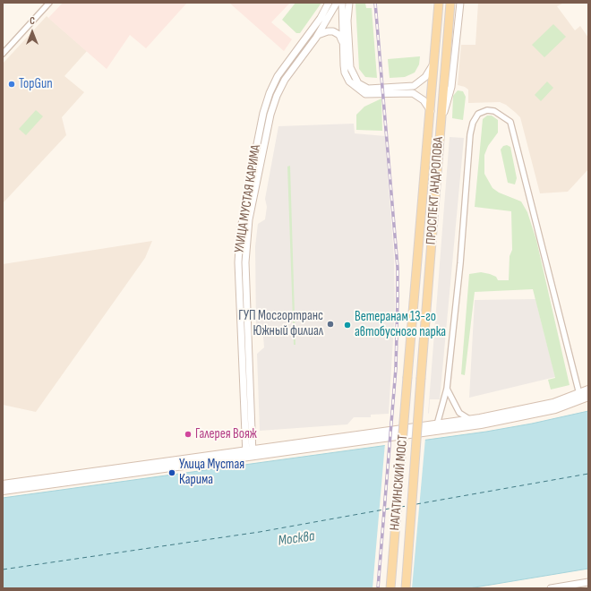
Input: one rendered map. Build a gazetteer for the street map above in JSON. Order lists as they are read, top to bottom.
{
  "streets": {
    "main road": ["ПРОСПЕКТ АНДРОПОВА", "НАГАТИНСКИЙ МОСТ"],
    "street": ["УЛИЦА МУСТАЯ КАРИМА"]
  },
  "crossings": [
    ["ПРОСПЕКТ АНДРОПОВА", "НАГАТИНСКИЙ МОСТ"]
  ],
  "water": ["Москва"],
  "places": [
    "TopGun",
    "ГУП Мосгортранс Южный филиал",
    "Ветеранам 13-го автобусного парка",
    "Галерея Вояж",
    "Улица Мустая Карима"
  ],
  "north": "top"
}
